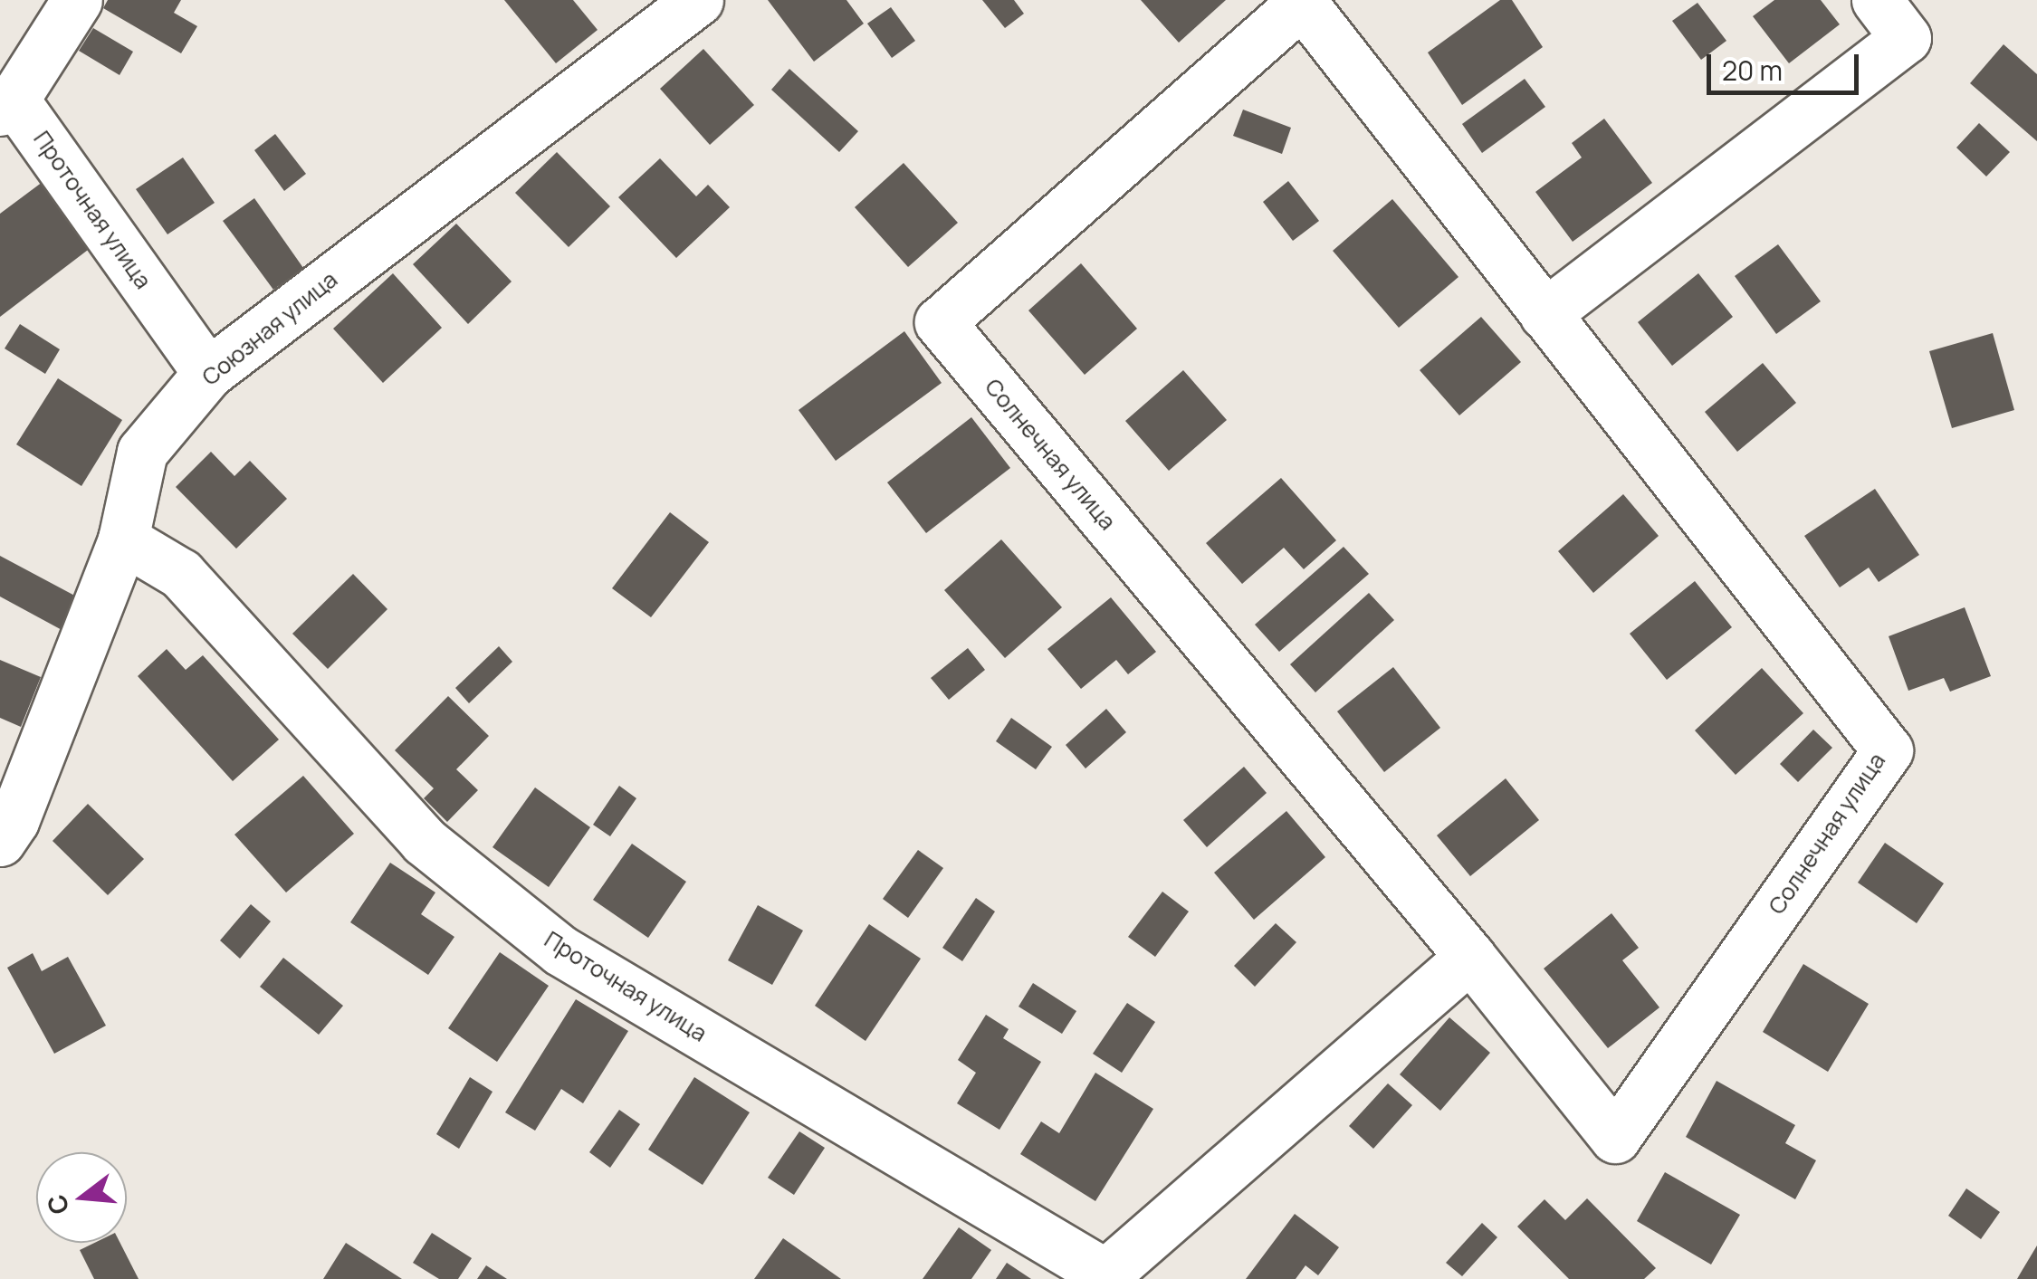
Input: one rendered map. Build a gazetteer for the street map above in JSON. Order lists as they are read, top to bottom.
{
  "streets": {
    "street": ["Проточная улица", "Союзная улица", "Солнечная улица"]
  },
  "crossings": [
    ["Проточная улица", "Союзная улица"]
  ],
  "scale_bar": "20 m",
  "north": "left"
}
